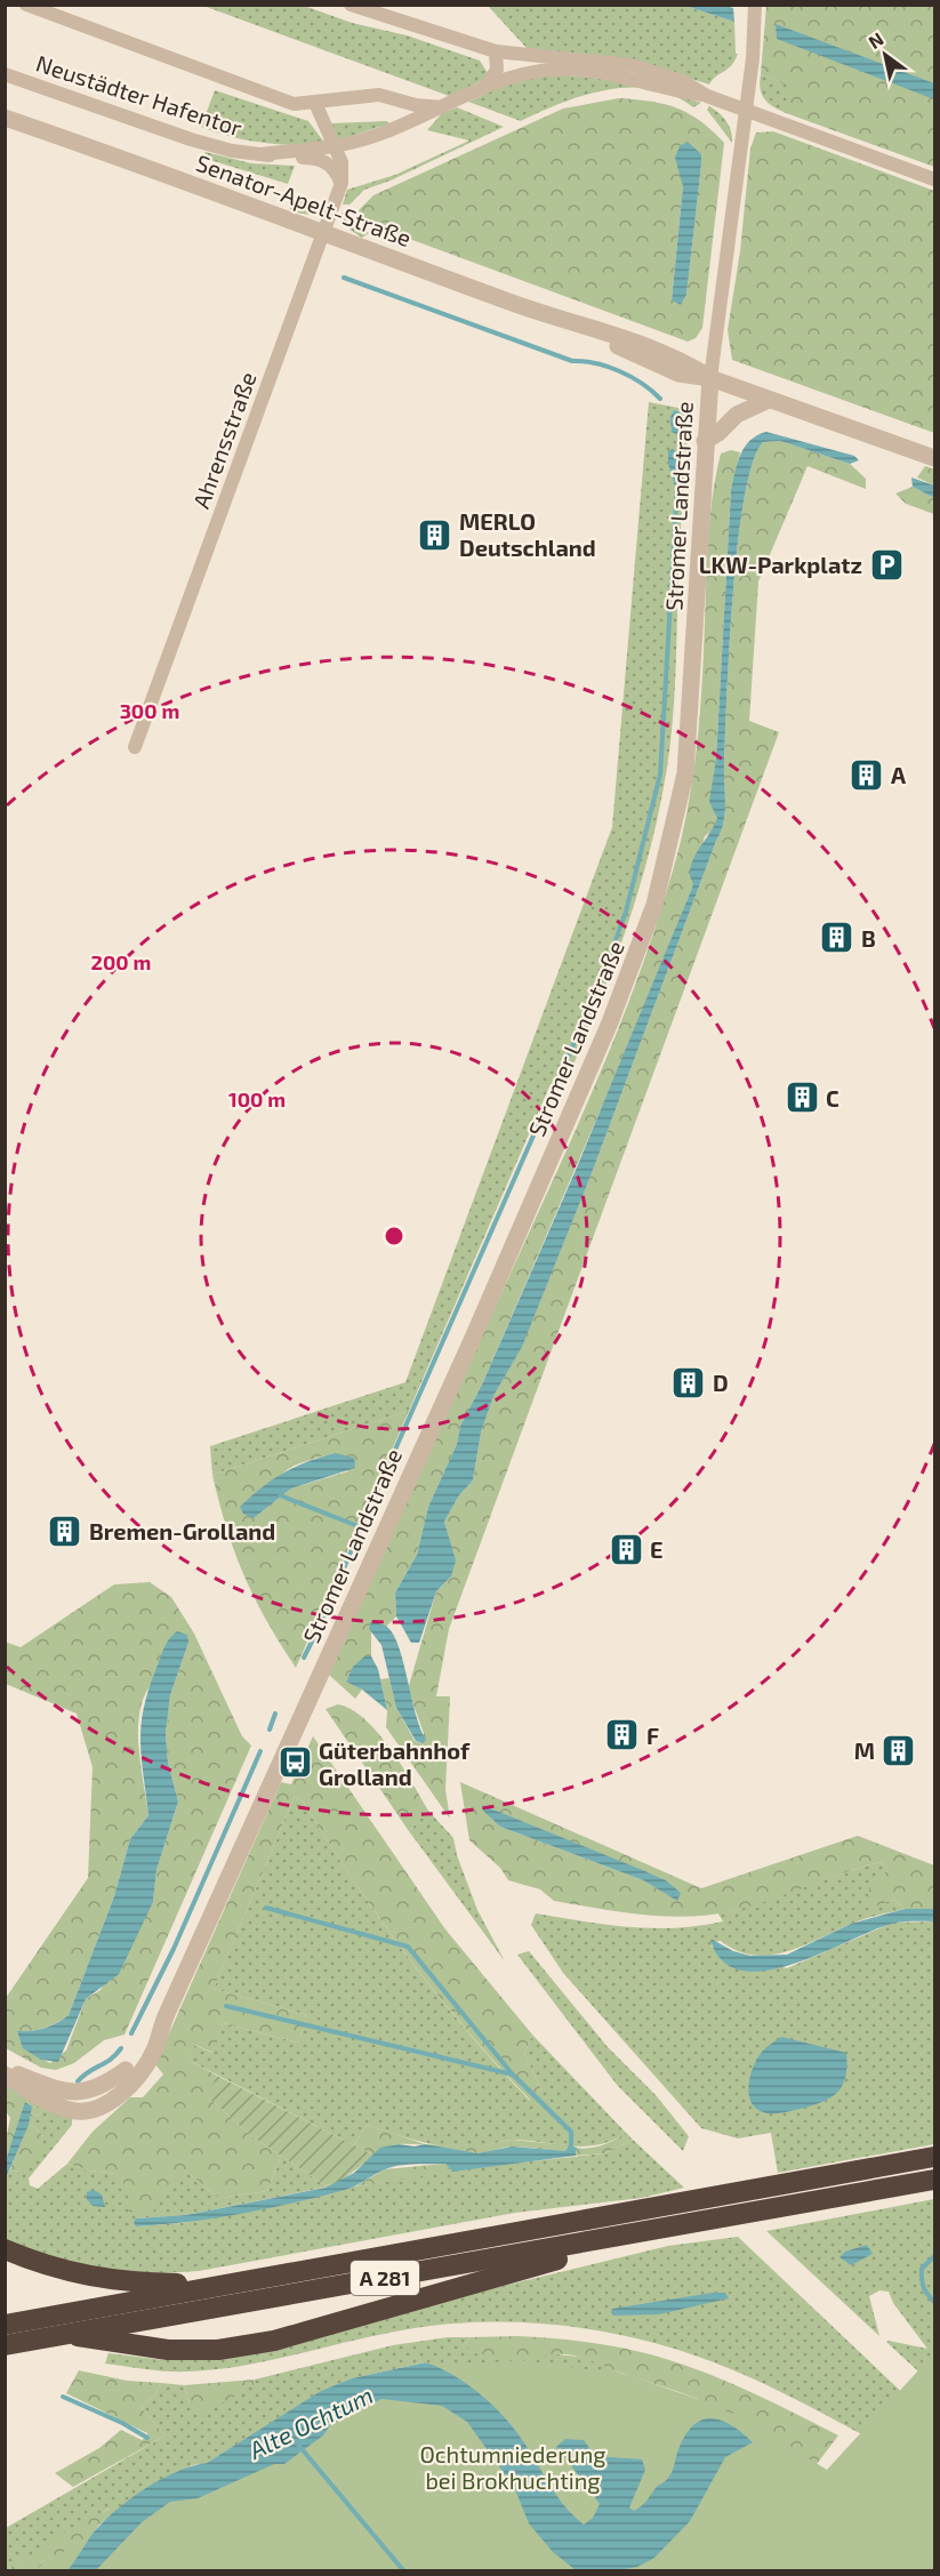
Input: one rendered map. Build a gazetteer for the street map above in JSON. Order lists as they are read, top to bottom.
{
  "streets": {
    "highway": ["A 281"],
    "street": [
      "Neustädter Hafentor",
      "Senator-Apelt-Straße",
      "Ahrensstraße",
      "Stromer Landstraße"
    ]
  },
  "crossings": [
    ["Neustädter Hafentor", "Ahrensstraße"],
    ["Neustädter Hafentor", "Stromer Landstraße"],
    ["Senator-Apelt-Straße", "Ahrensstraße"],
    ["Senator-Apelt-Straße", "Stromer Landstraße"]
  ],
  "water": ["Alte Ochtum"],
  "parks": ["Ochtumniederung bei Brokhuchting"],
  "places": {
    "building": [
      "MERLO Deutschland",
      "A",
      "B",
      "C",
      "D",
      "Bremen-Grolland",
      "E",
      "F",
      "M"
    ],
    "parking": ["LKW-Parkplatz"],
    "bus stop": ["Güterbahnhof Grolland"]
  },
  "north": "top left",
  "rings": ["300 m", "200 m", "100 m"]
}
